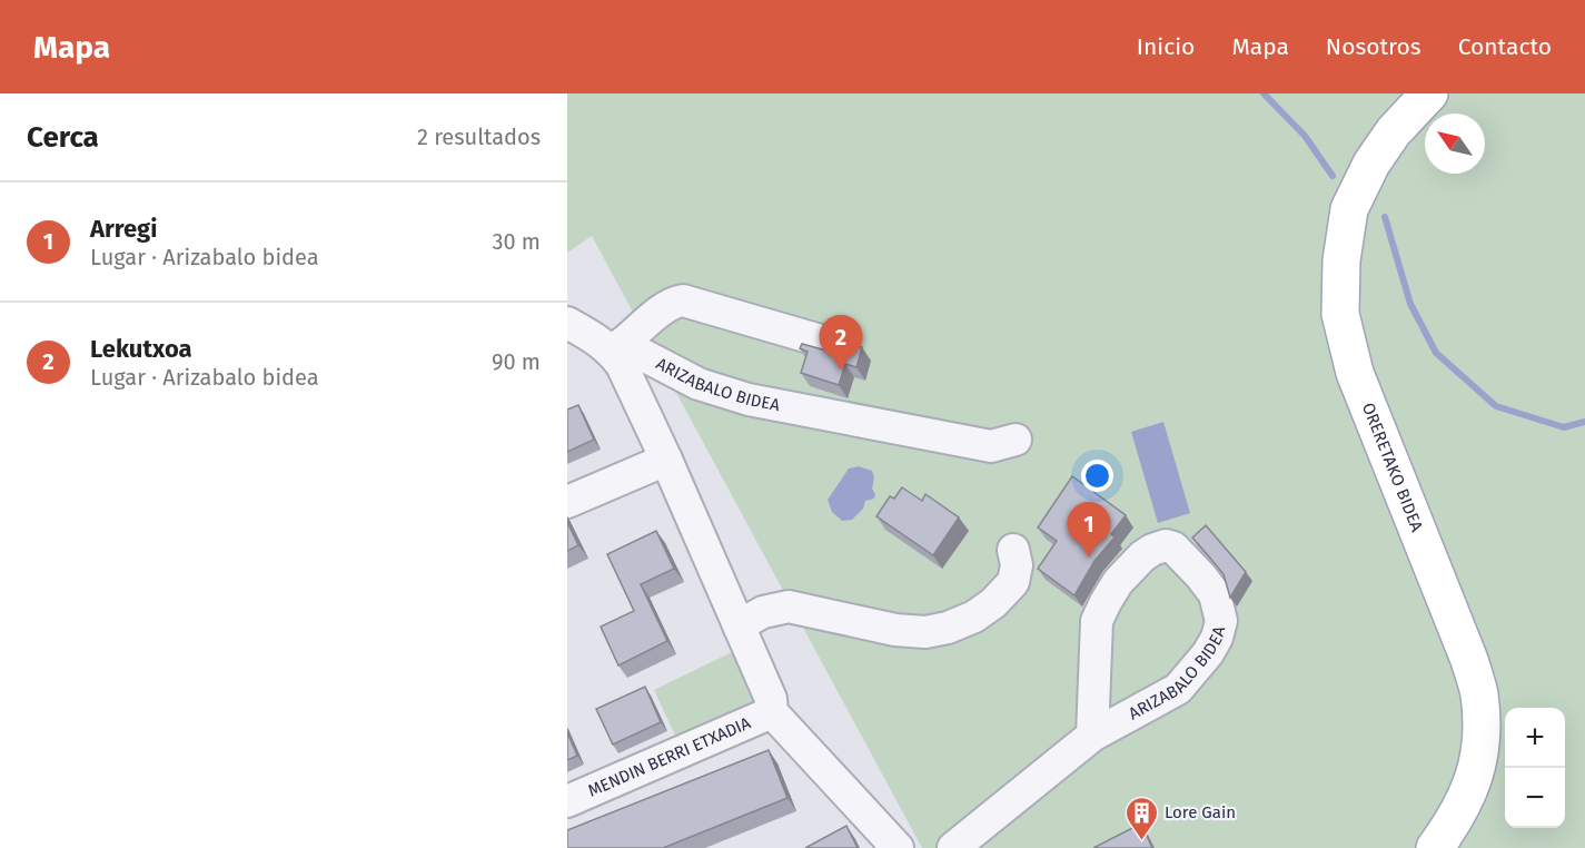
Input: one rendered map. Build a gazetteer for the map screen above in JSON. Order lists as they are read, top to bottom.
{
  "streets": {
    "main road": ["ORERETAKO BIDEA"],
    "street": ["ARIZABALO BIDEA", "MENDIN BERRI ETXADIA"]
  },
  "crossings": [
    ["ARIZABALO BIDEA", "MENDIN BERRI ETXADIA"]
  ],
  "places": {
    "building": ["Lore Gain"]
  },
  "north": "top left",
  "page": {
    "header": "Mapa",
    "nav": [
      "Inicio",
      "Mapa",
      "Nosotros",
      "Contacto"
    ],
    "heading": ["Cerca", "2 resultados"],
    "list": [
      {
        "mark": "1",
        "name": "Arregi",
        "note": "Lugar · Arizabalo bidea",
        "value": "30 m"
      },
      {
        "mark": "2",
        "name": "Lekutxoa",
        "note": "Lugar · Arizabalo bidea",
        "value": "90 m"
      }
    ],
    "pins": ["2", "1"],
    "map_buttons": ["+", "−"]
  }
}
